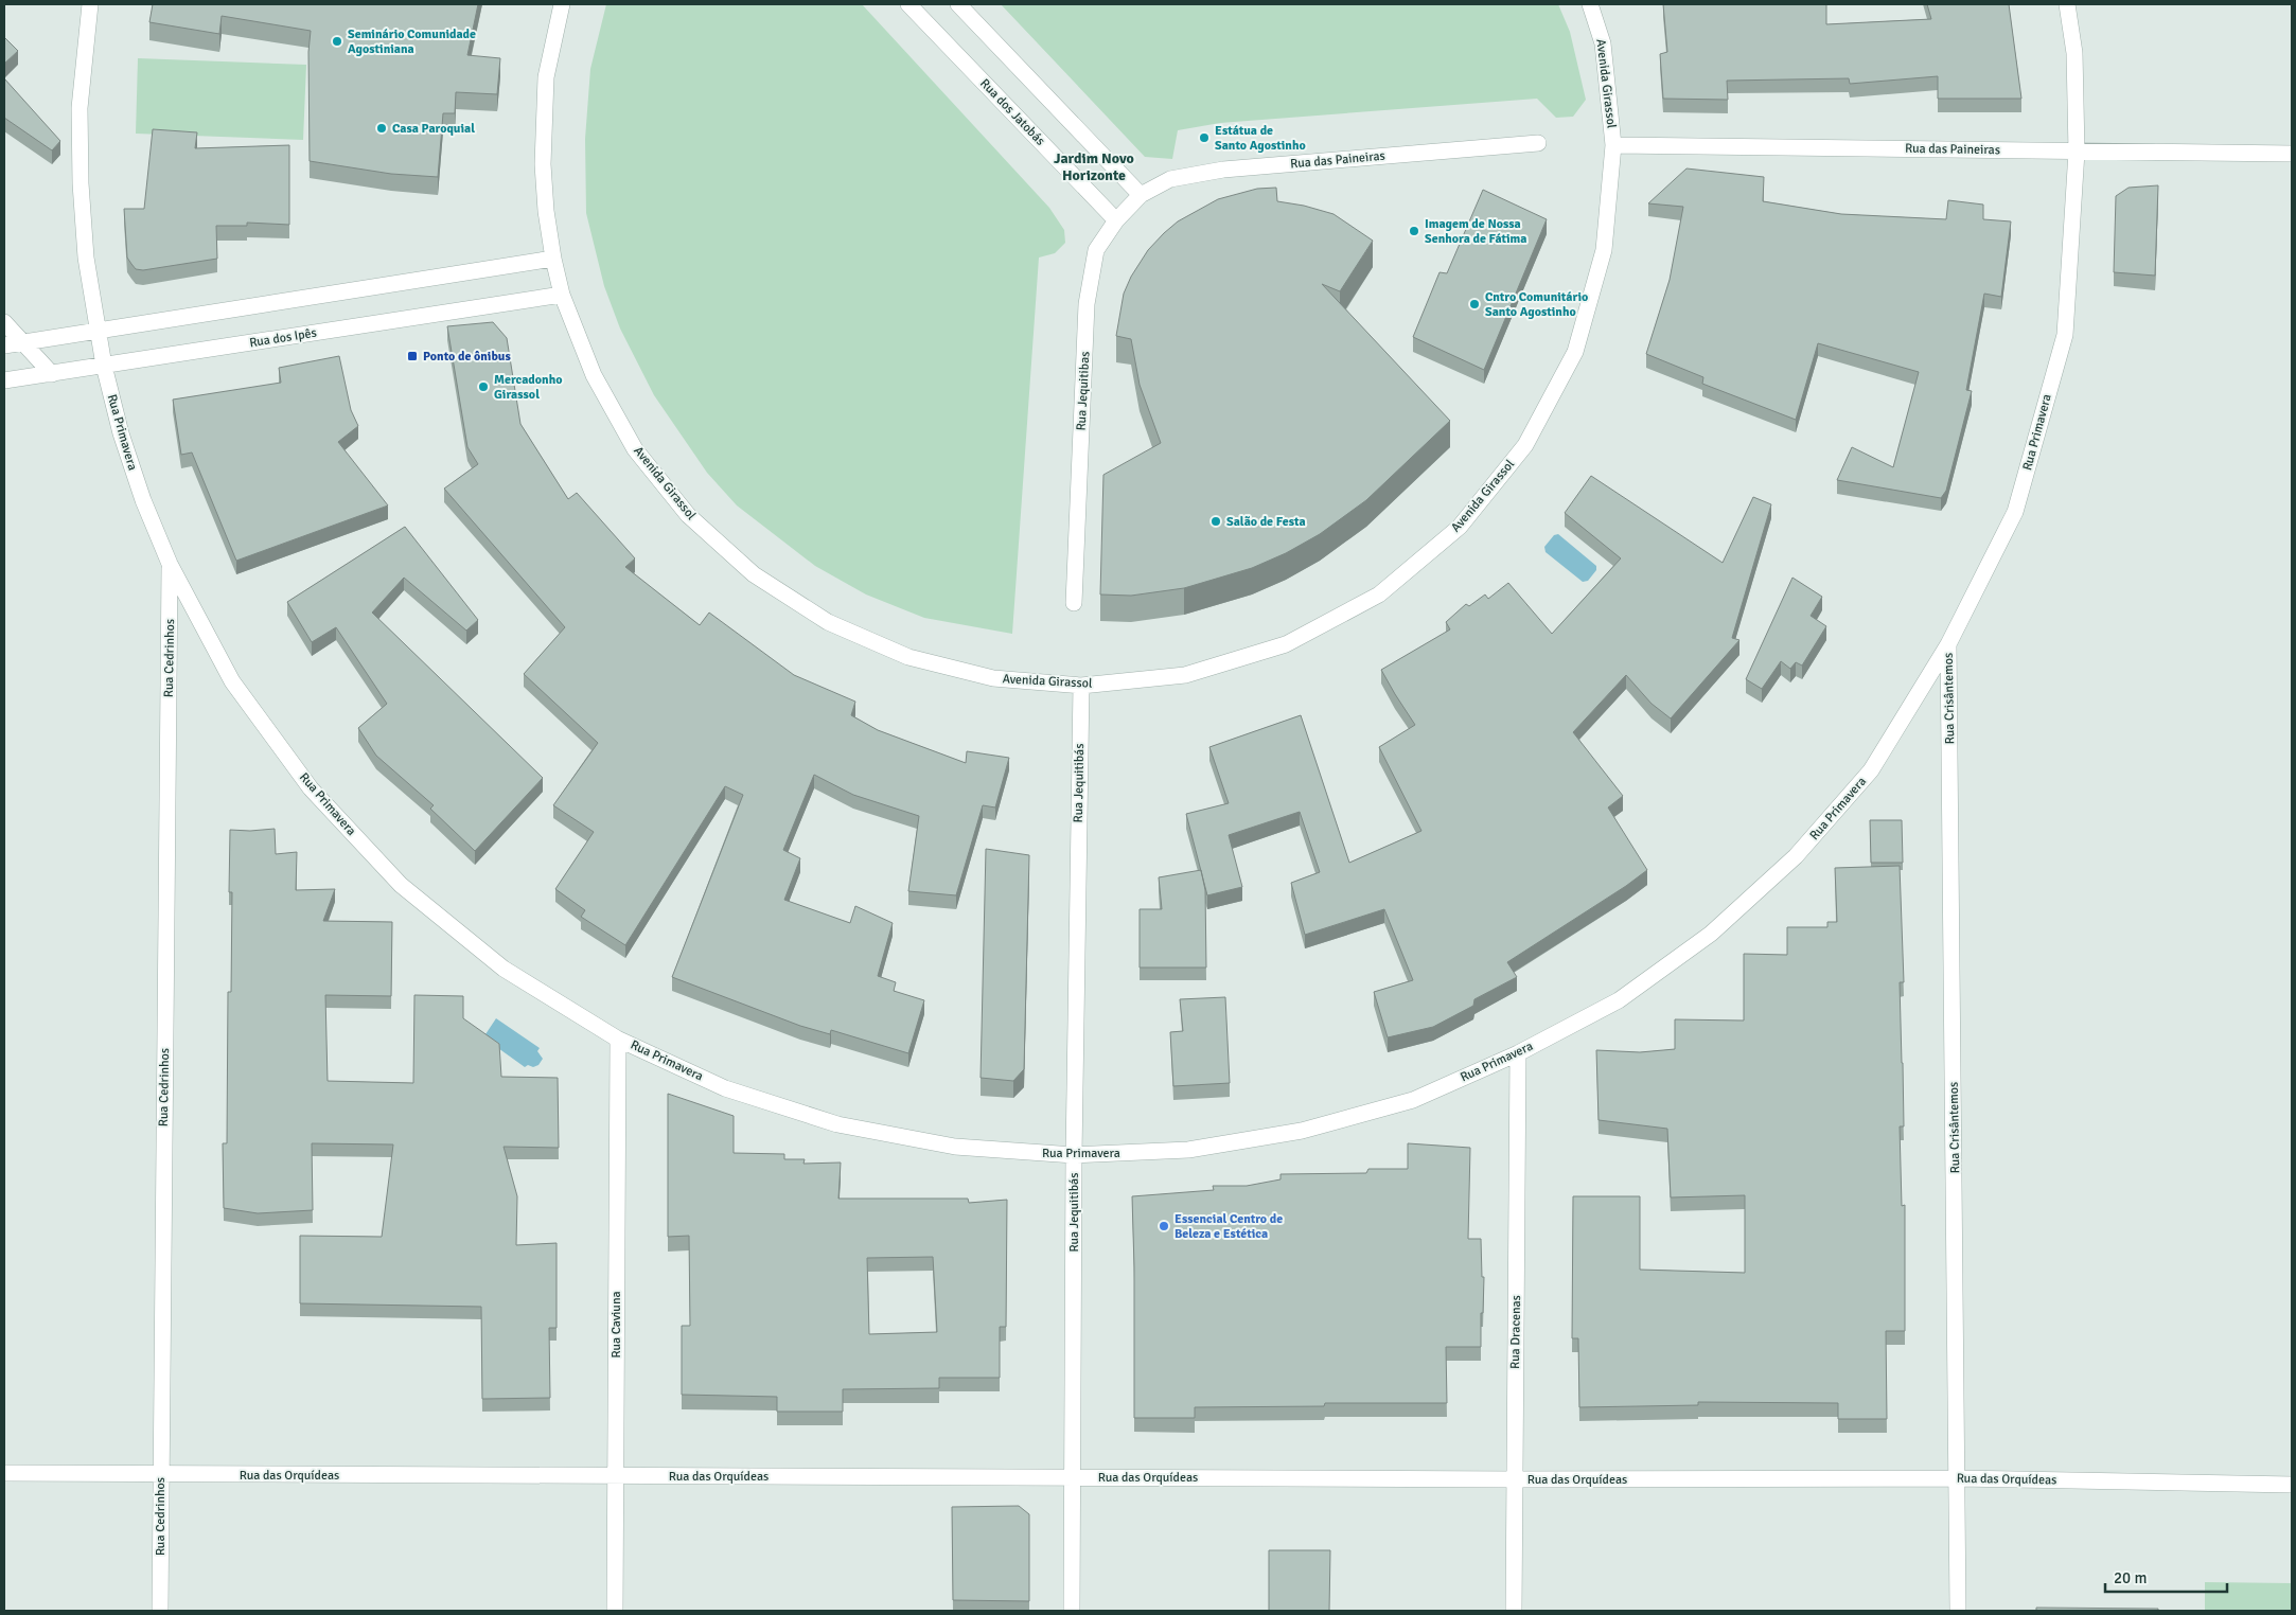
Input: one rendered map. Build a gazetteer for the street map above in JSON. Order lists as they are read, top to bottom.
{
  "streets": {
    "street": [
      "Avenida Girassol",
      "Rua dos Jatobás",
      "Rua das Paineiras",
      "Rua dos Ipês",
      "Rua Jequitibas",
      "Rua Primavera",
      "Rua Cedrinhos",
      "Rua Crisântemos",
      "Rua Jequitibás",
      "Rua Caviuna",
      "Rua Dracenas",
      "Rua das Orquídeas"
    ]
  },
  "crossings": [
    ["Avenida Girassol", "Rua das Paineiras"],
    ["Avenida Girassol", "Rua dos Ipês"],
    ["Avenida Girassol", "Rua Jequitibás"],
    ["Rua dos Jatobás", "Rua Jequitibas"],
    ["Rua das Paineiras", "Rua Jequitibas"],
    ["Rua das Paineiras", "Rua Primavera"],
    ["Rua dos Ipês", "Rua Primavera"],
    ["Rua Primavera", "Rua Cedrinhos"],
    ["Rua Primavera", "Rua Crisântemos"],
    ["Rua Primavera", "Rua Jequitibás"],
    ["Rua Primavera", "Rua Caviuna"],
    ["Rua Primavera", "Rua Dracenas"],
    ["Rua Cedrinhos", "Rua das Orquídeas"],
    ["Rua Crisântemos", "Rua das Orquídeas"],
    ["Rua Jequitibás", "Rua das Orquídeas"],
    ["Rua Caviuna", "Rua das Orquídeas"],
    ["Rua Dracenas", "Rua das Orquídeas"]
  ],
  "districts": ["Jardim Novo Horizonte"],
  "places": {
    "other": [
      "Seminário Comunidade Agostiniana",
      "Casa Paroquial",
      "Estátua de Santo Agostinho",
      "Imagem de Nossa Senhora de Fátima",
      "Cntro Comunitário Santo Agostinho",
      "Mercadonho Girassol",
      "Salão de Festa",
      "Essencial Centro de Beleza e Estética"
    ],
    "transit": ["Ponto de ônibus"]
  },
  "scale_bar": "20 m"
}
